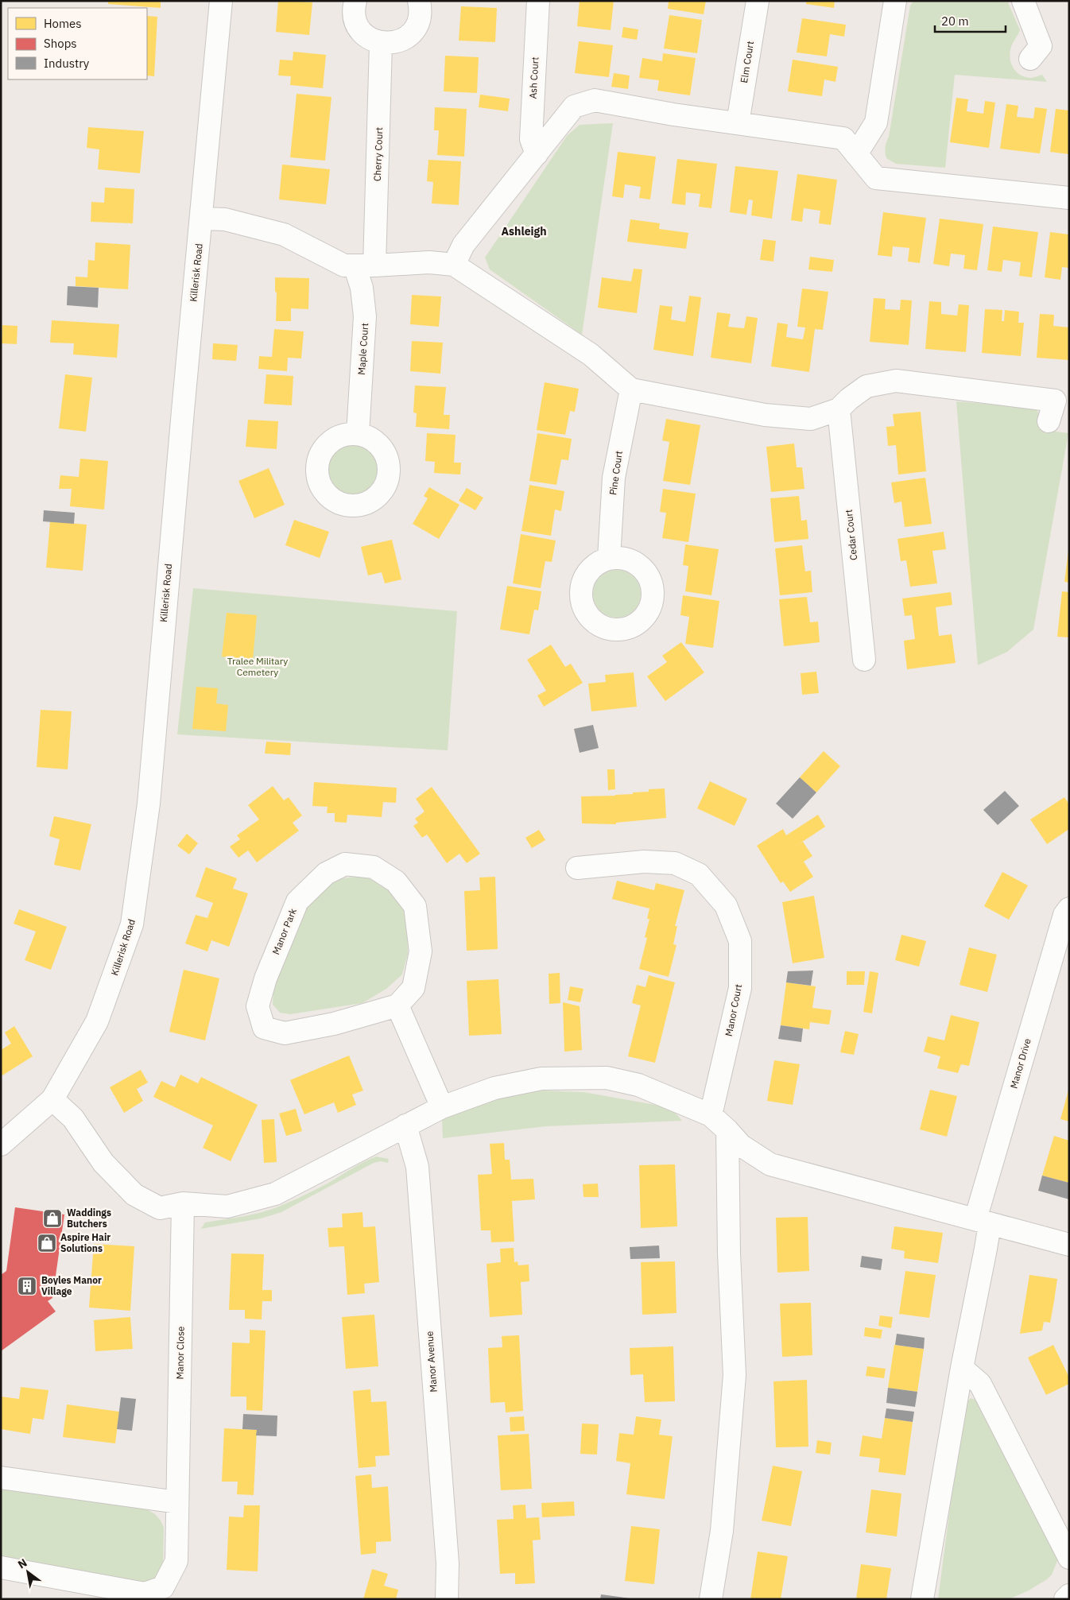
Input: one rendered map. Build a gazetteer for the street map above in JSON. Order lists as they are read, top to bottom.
{
  "streets": {
    "street": [
      "Elm Court",
      "Ash Court",
      "Cherry Court",
      "Killerisk Road",
      "Maple Court",
      "Pine Court",
      "Cedar Court",
      "Manor Park",
      "Manor Court",
      "Manor Drive",
      "Manor Close",
      "Manor Avenue"
    ]
  },
  "crossings": [
    ["Cherry Court", "Maple Court"]
  ],
  "districts": ["Ashleigh"],
  "parks": ["Tralee Military Cemetery"],
  "places": {
    "shop": ["Waddings Butchers", "Aspire Hair Solutions"],
    "building": ["Boyles Manor Village"]
  },
  "legend": ["Homes", "Shops", "Industry"],
  "scale_bar": "20 m",
  "north": "top left"
}
